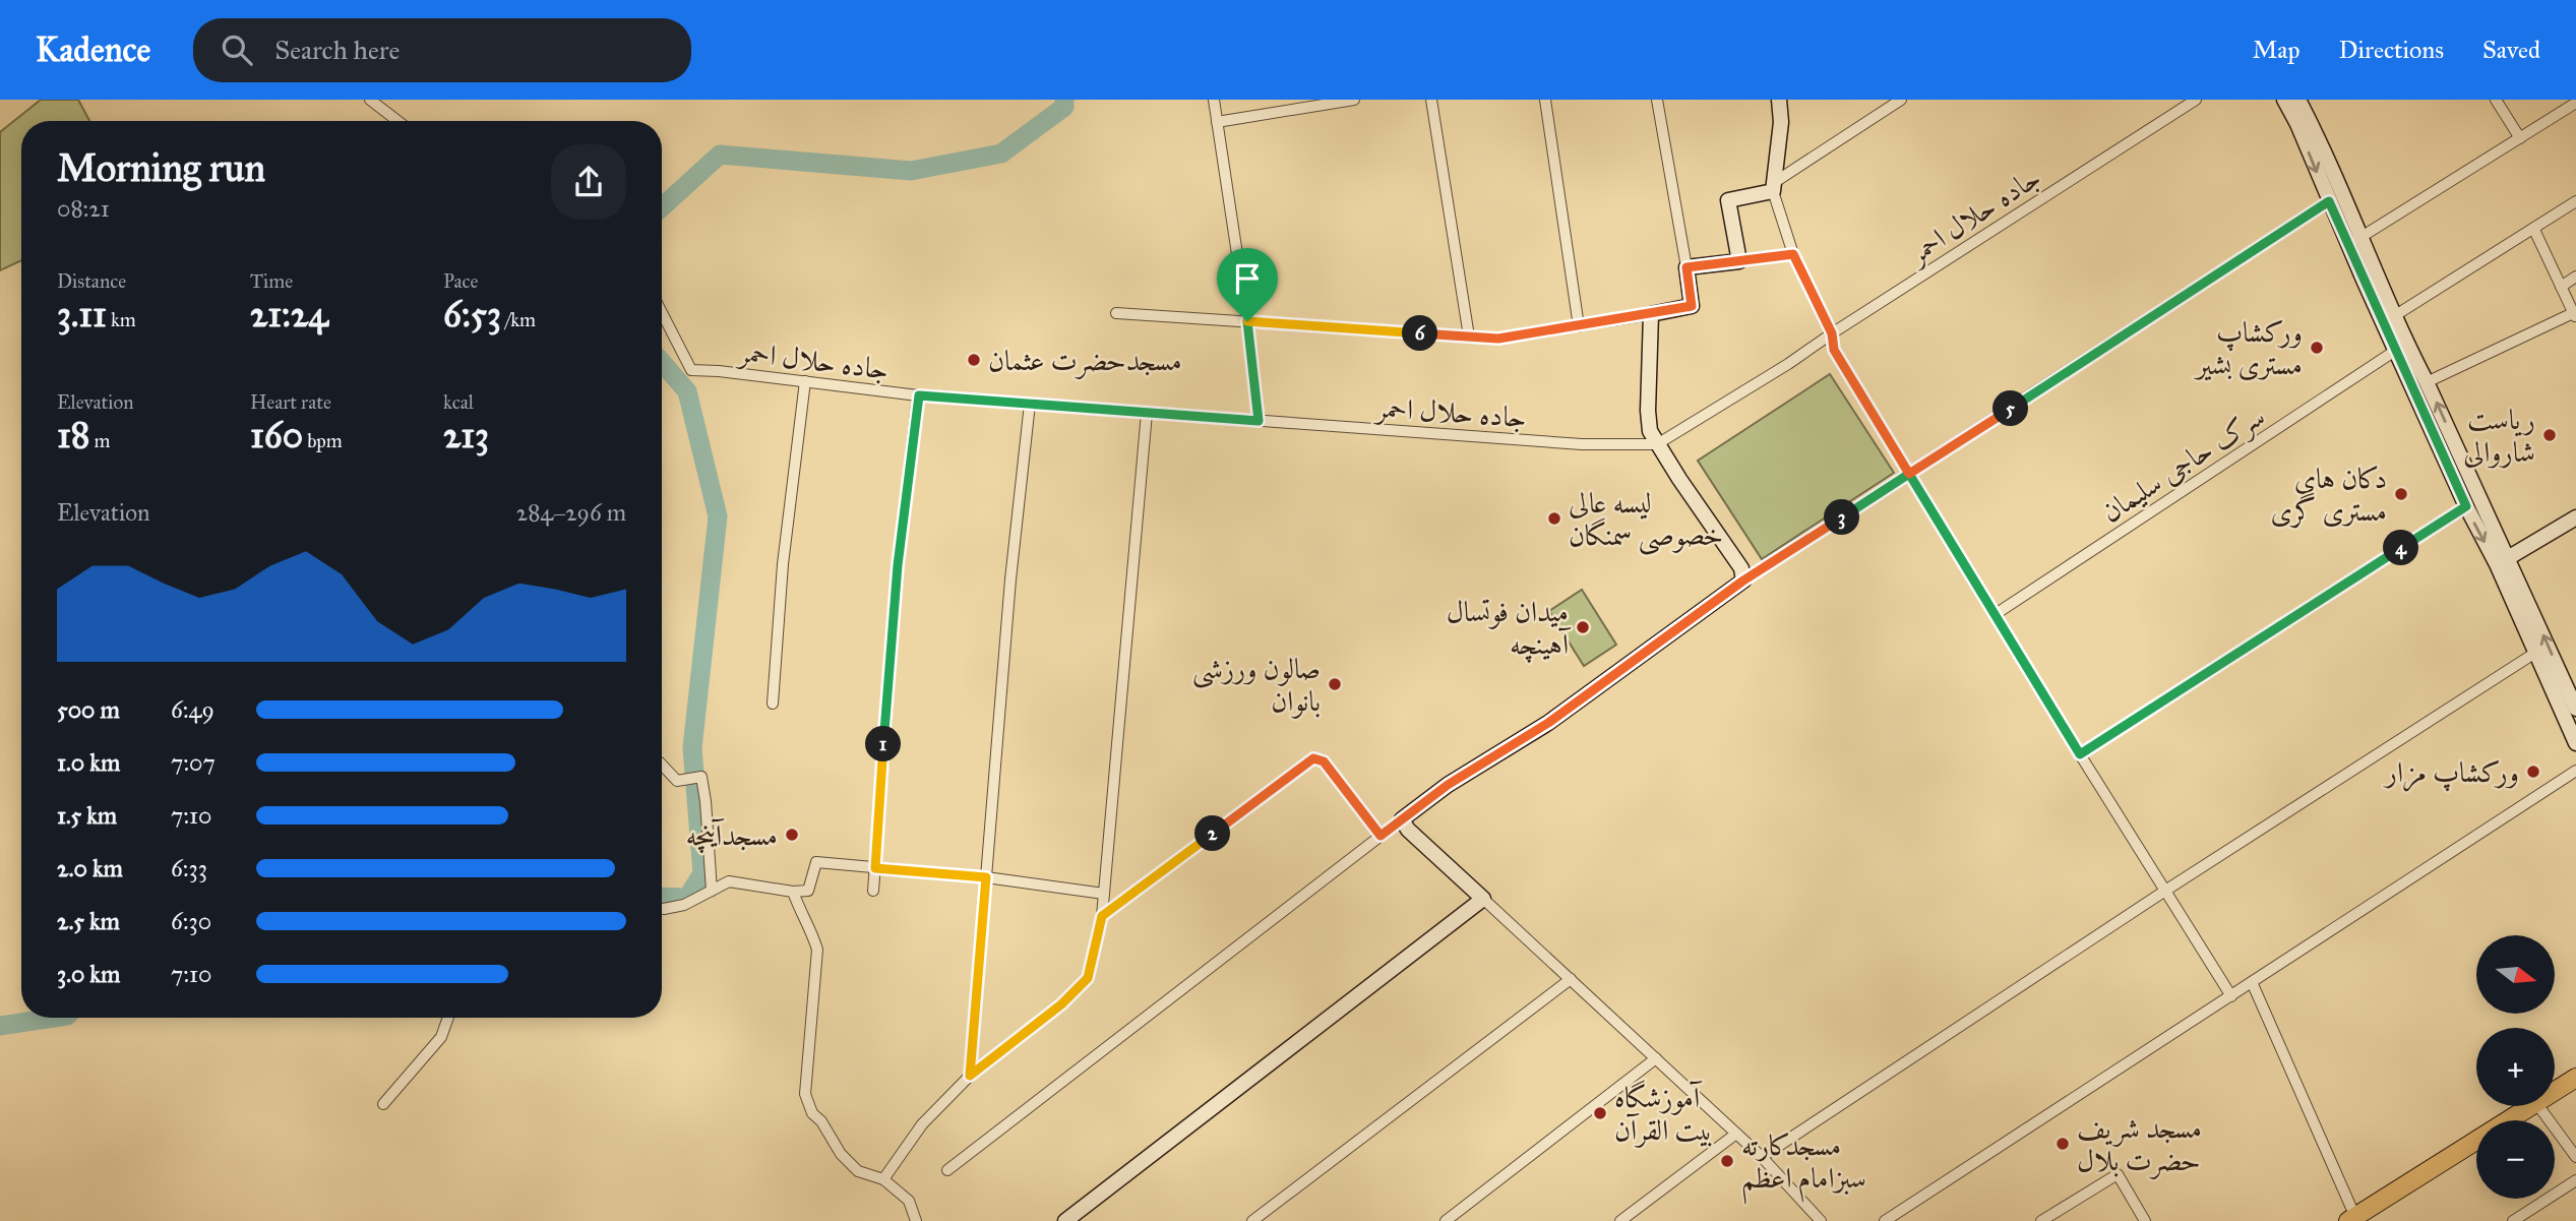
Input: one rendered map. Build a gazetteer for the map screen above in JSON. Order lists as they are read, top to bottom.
{
  "streets": {
    "street": ["جاده حلال احمر", "سرک حاجی سلیمان"]
  },
  "places": [
    "ورکشاپ مستری بشیر",
    "مسجدحضرت عثمان",
    "ریاست شاروالی",
    "دکان های مستری گری",
    "لیسه عالی خصوصی سمنگان",
    "میدان فوتسال آهینچه",
    "صالون ورزشی بانوان",
    "ورکشاپ مزار",
    "مسجدآینچه",
    "آموزشگاه بیت القرآن",
    "مسجد شریف حضرت بلال",
    "مسجدکارته سبزامام اعظم"
  ],
  "north": "right",
  "page": {
    "header": "Kadence",
    "search": "Search here",
    "nav": ["Map", "Directions", "Saved"],
    "heading": ["Morning run", "08:21"],
    "stats": [
      ["Distance", "3.11 km"],
      ["Time", "21:24"],
      ["Pace", "6:53 /km"],
      ["Elevation", "18 m"],
      ["Heart rate", "160 bpm"],
      ["kcal", "213"]
    ],
    "pins": [
      "6",
      "5",
      "3",
      "4",
      "1",
      "2"
    ],
    "chart": ["Elevation", "284–296 m"],
    "list": [
      {
        "name": "500 m",
        "note": "6:49"
      },
      {
        "name": "1.0 km",
        "note": "7:07"
      },
      {
        "name": "1.5 km",
        "note": "7:10"
      },
      {
        "name": "2.0 km",
        "note": "6:33"
      },
      {
        "name": "2.5 km",
        "note": "6:30"
      },
      {
        "name": "3.0 km",
        "note": "7:10"
      }
    ],
    "map_buttons": ["+", "−"]
  }
}
